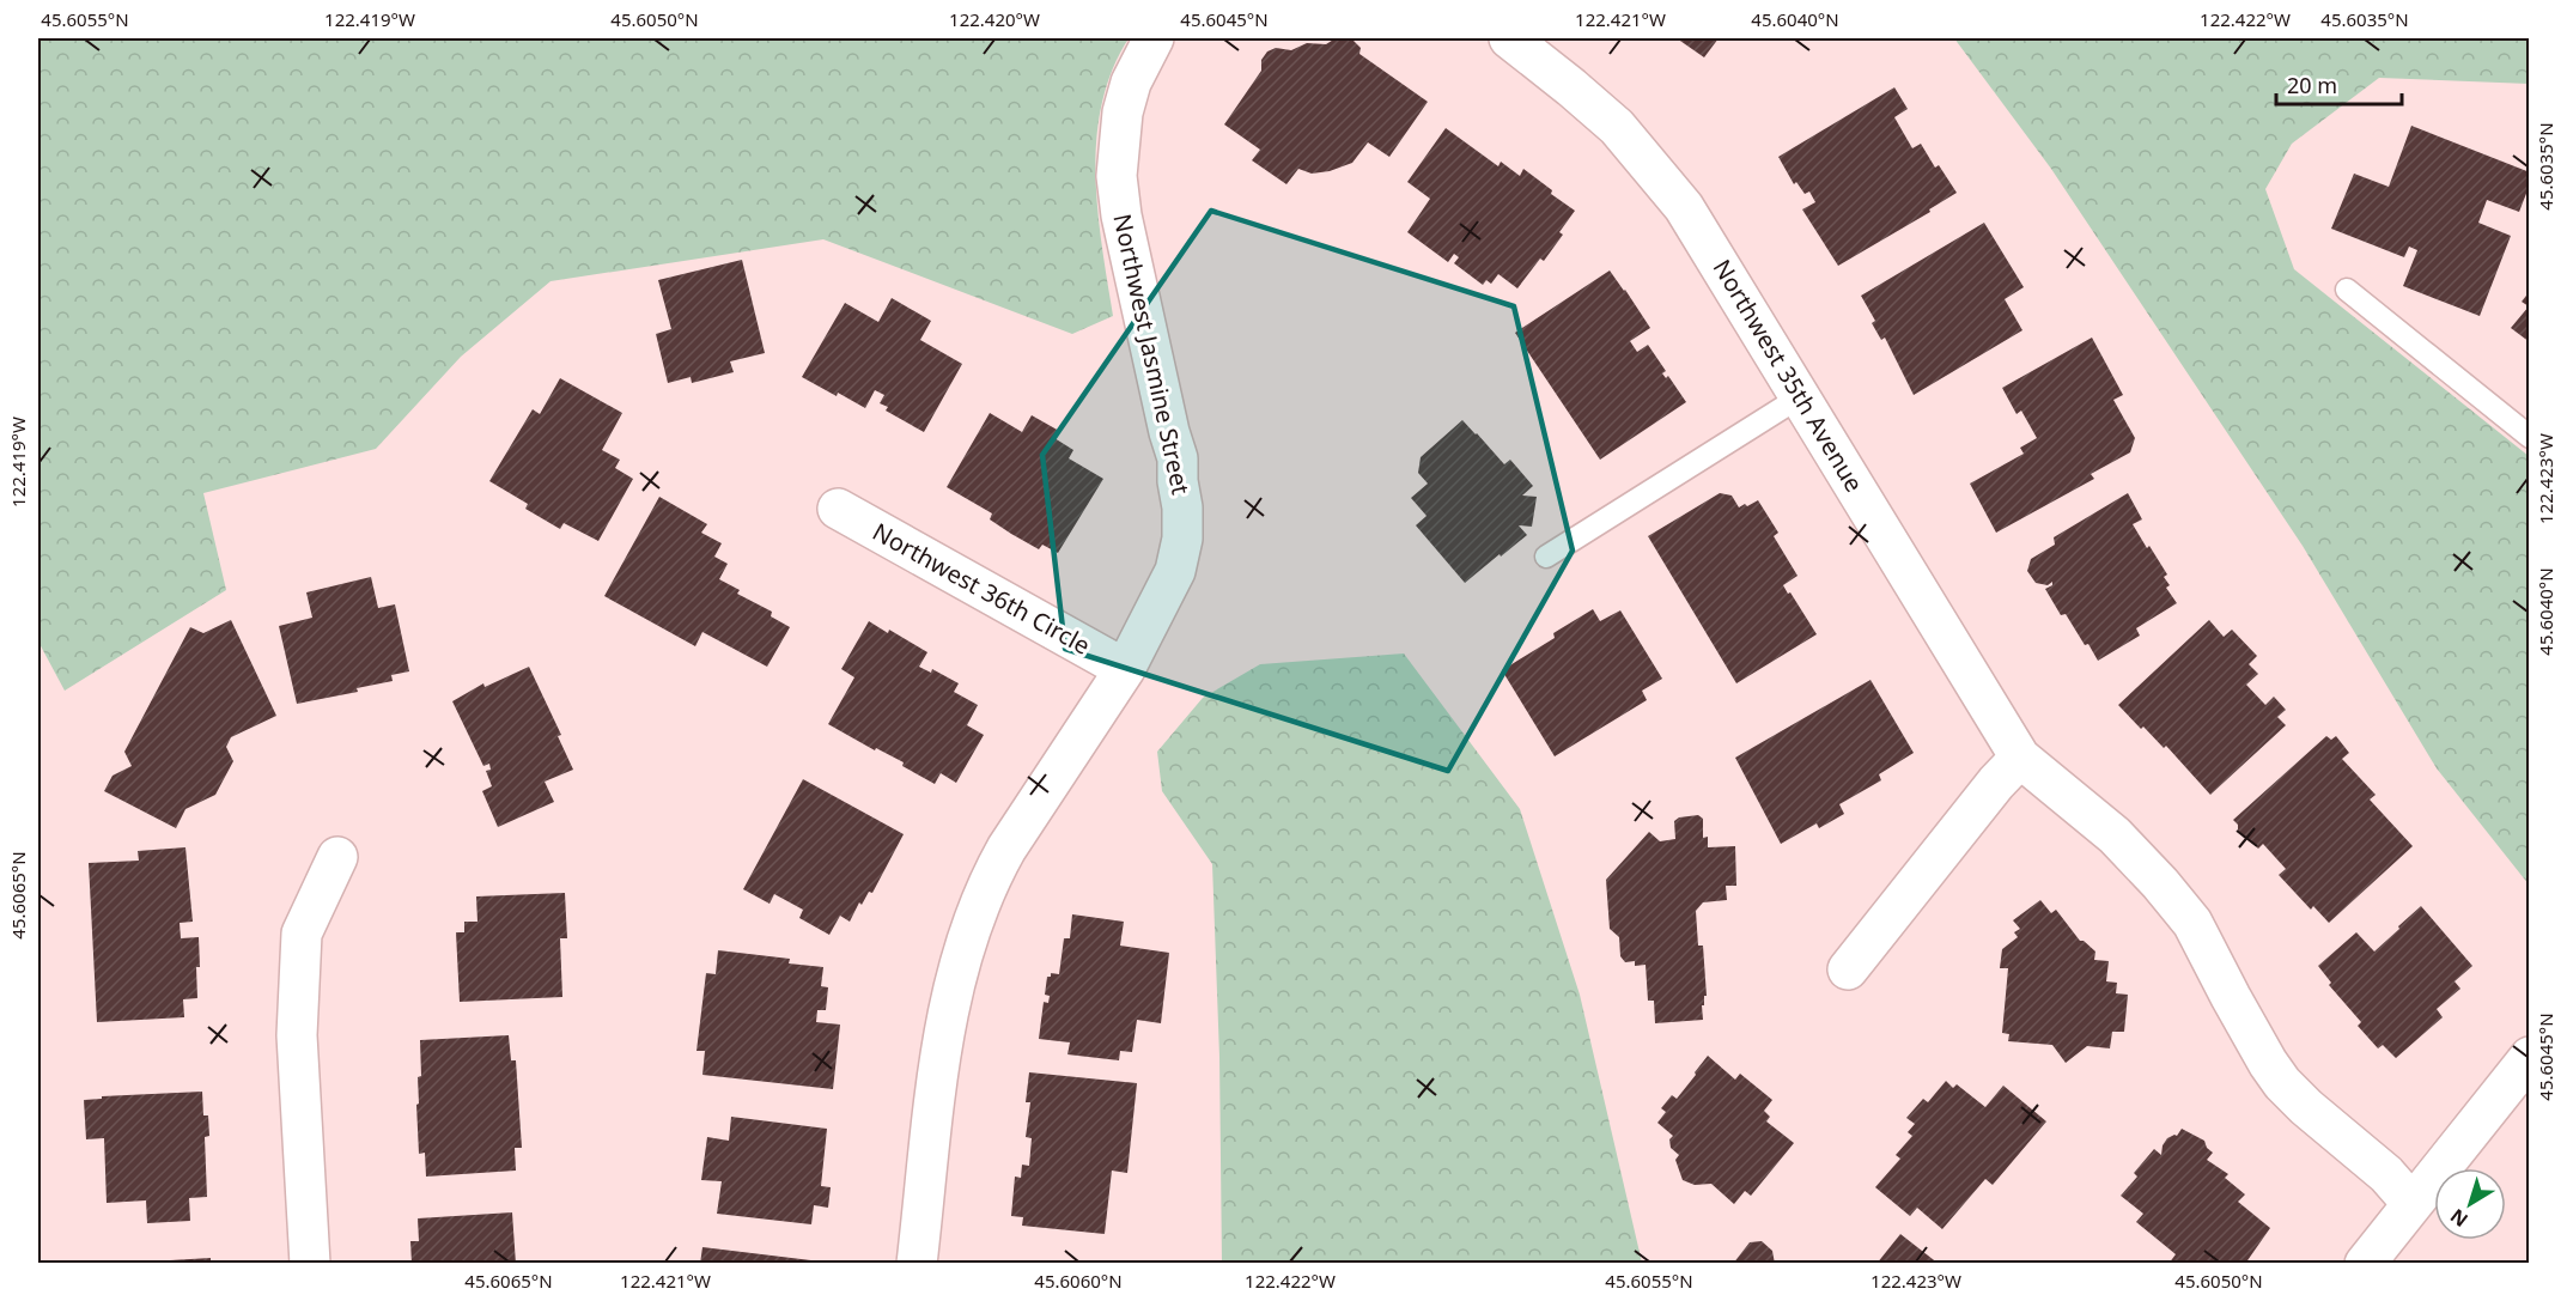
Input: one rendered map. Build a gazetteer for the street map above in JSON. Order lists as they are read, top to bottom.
{
  "streets": {
    "street": ["Northwest Jasmine Street", "Northwest 35th Avenue", "Northwest 36th Circle"]
  },
  "crossings": [
    ["Northwest Jasmine Street", "Northwest 36th Circle"]
  ],
  "scale_bar": "20 m",
  "north": "bottom left",
  "coordinates": [
    "45.6055°N",
    "122.419°W",
    "45.6050°N",
    "122.420°W",
    "45.6045°N",
    "122.421°W",
    "45.6040°N",
    "122.422°W",
    "45.6035°N",
    "122.423°W",
    "45.6065°N",
    "45.6060°N"
  ]
}
